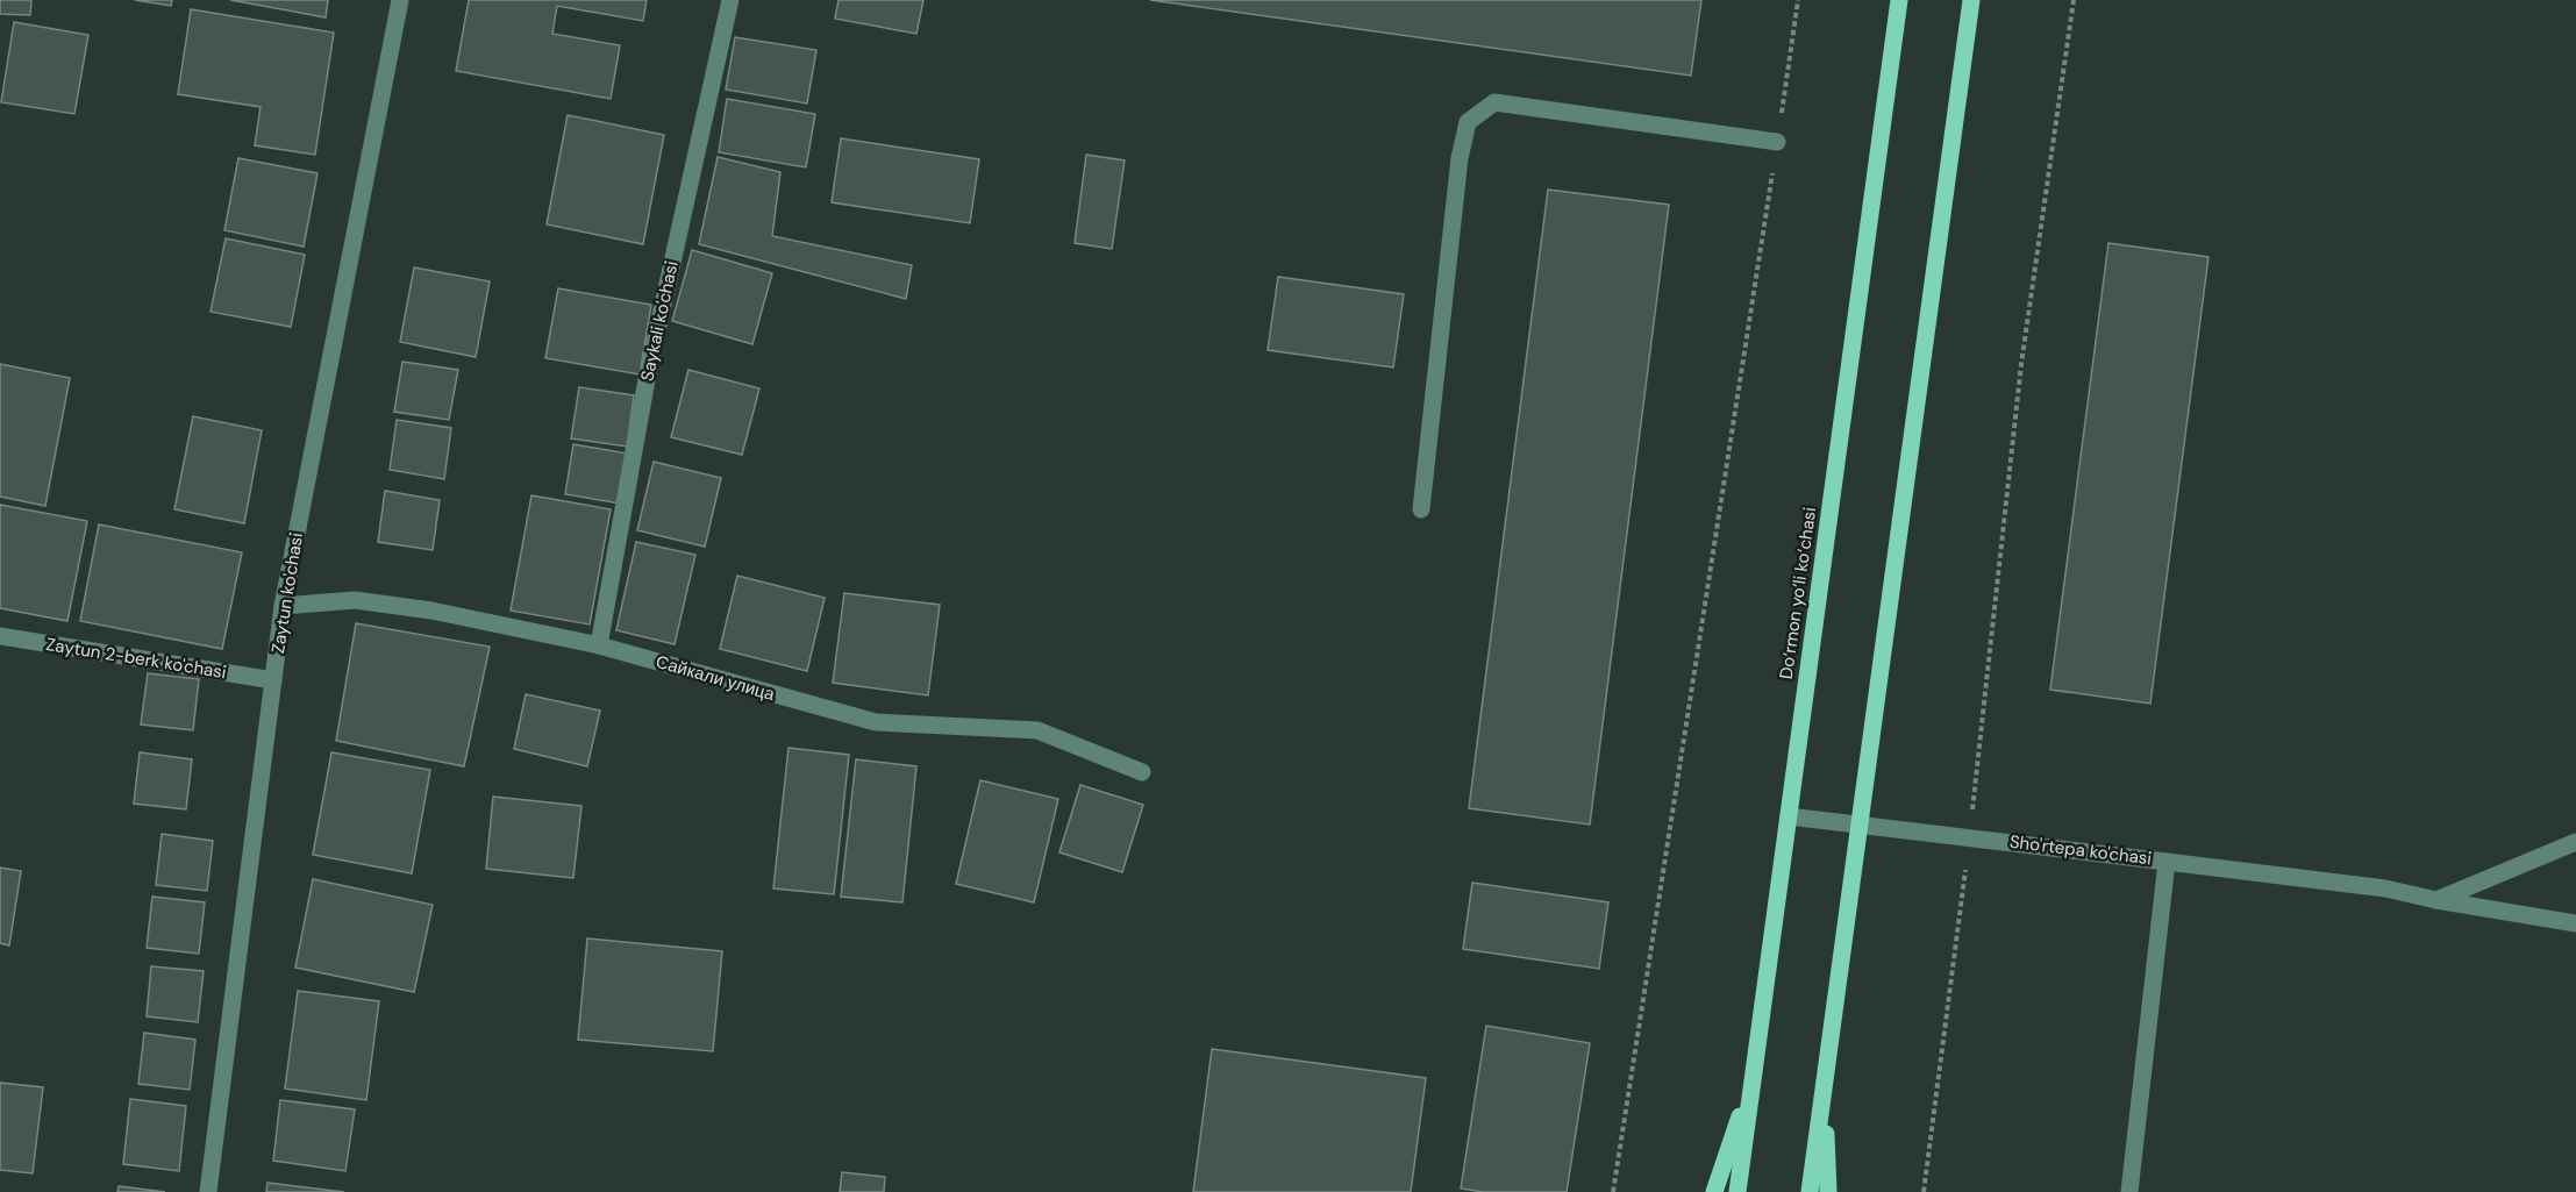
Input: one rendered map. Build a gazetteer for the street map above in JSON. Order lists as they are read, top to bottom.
{
  "streets": {
    "main road": ["Do‘rmon yo‘li ko‘chasi"],
    "street": [
      "Saykali ko'chasi",
      "Zaytun ko'chasi",
      "Zaytun 2-berk ko'chasi",
      "Сайкали улица",
      "Sho'rtepa ko'chasi"
    ]
  },
  "crossings": [
    ["Saykali ko'chasi", "Сайкали улица"],
    ["Zaytun ko'chasi", "Zaytun 2-berk ko'chasi"],
    ["Zaytun ko'chasi", "Сайкали улица"],
    ["Do‘rmon yo‘li ko‘chasi", "Sho'rtepa ko'chasi"]
  ]
}
